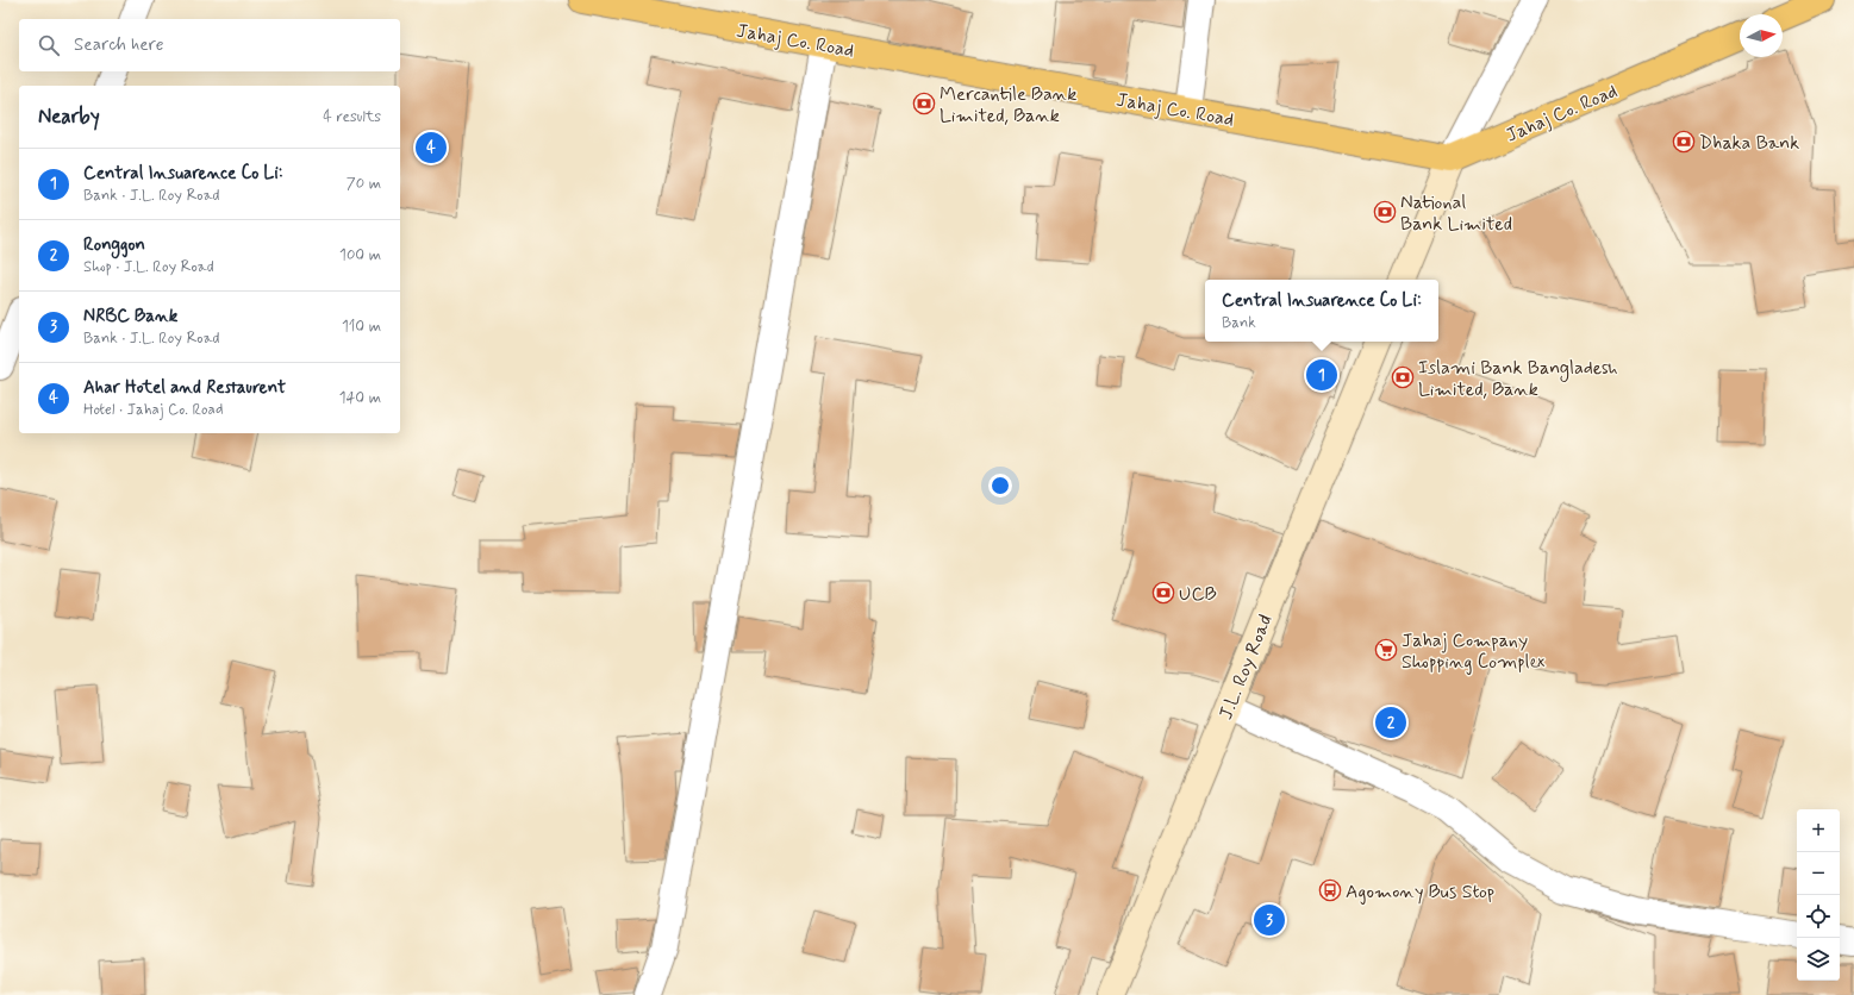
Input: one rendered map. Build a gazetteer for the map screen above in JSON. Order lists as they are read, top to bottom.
{
  "streets": {
    "highway": ["Jahaj Co. Road"],
    "main road": ["J.L. Roy Road"]
  },
  "places": {
    "bank": [
      "Mercantile Bank Limited, Bank",
      "Dhaka Bank",
      "National Bank Limited",
      "Islami Bank Bangladesh Limited, Bank",
      "UCB"
    ],
    "supermarket": ["Jahaj Company Shopping Complex"],
    "bus stop": ["Agomony Bus Stop"]
  },
  "north": "right",
  "page": {
    "search": "Search here",
    "heading": ["Nearby", "4 results"],
    "pins": [
      "4",
      "1",
      "2",
      "3"
    ],
    "list": [
      {
        "mark": "1",
        "name": "Central Insuarence Co Li:",
        "note": "Bank · J.L. Roy Road",
        "value": "70 m"
      },
      {
        "mark": "2",
        "name": "Ronggon",
        "note": "Shop · J.L. Roy Road",
        "value": "100 m"
      },
      {
        "mark": "3",
        "name": "NRBC Bank",
        "note": "Bank · J.L. Roy Road",
        "value": "110 m"
      },
      {
        "mark": "4",
        "name": "Ahar Hotel and Restaurent",
        "note": "Hotel · Jahaj Co. Road",
        "value": "140 m"
      }
    ],
    "popup": ["Central Insuarence Co Li:", "Bank"],
    "map_buttons": ["+", "−"]
  }
}
